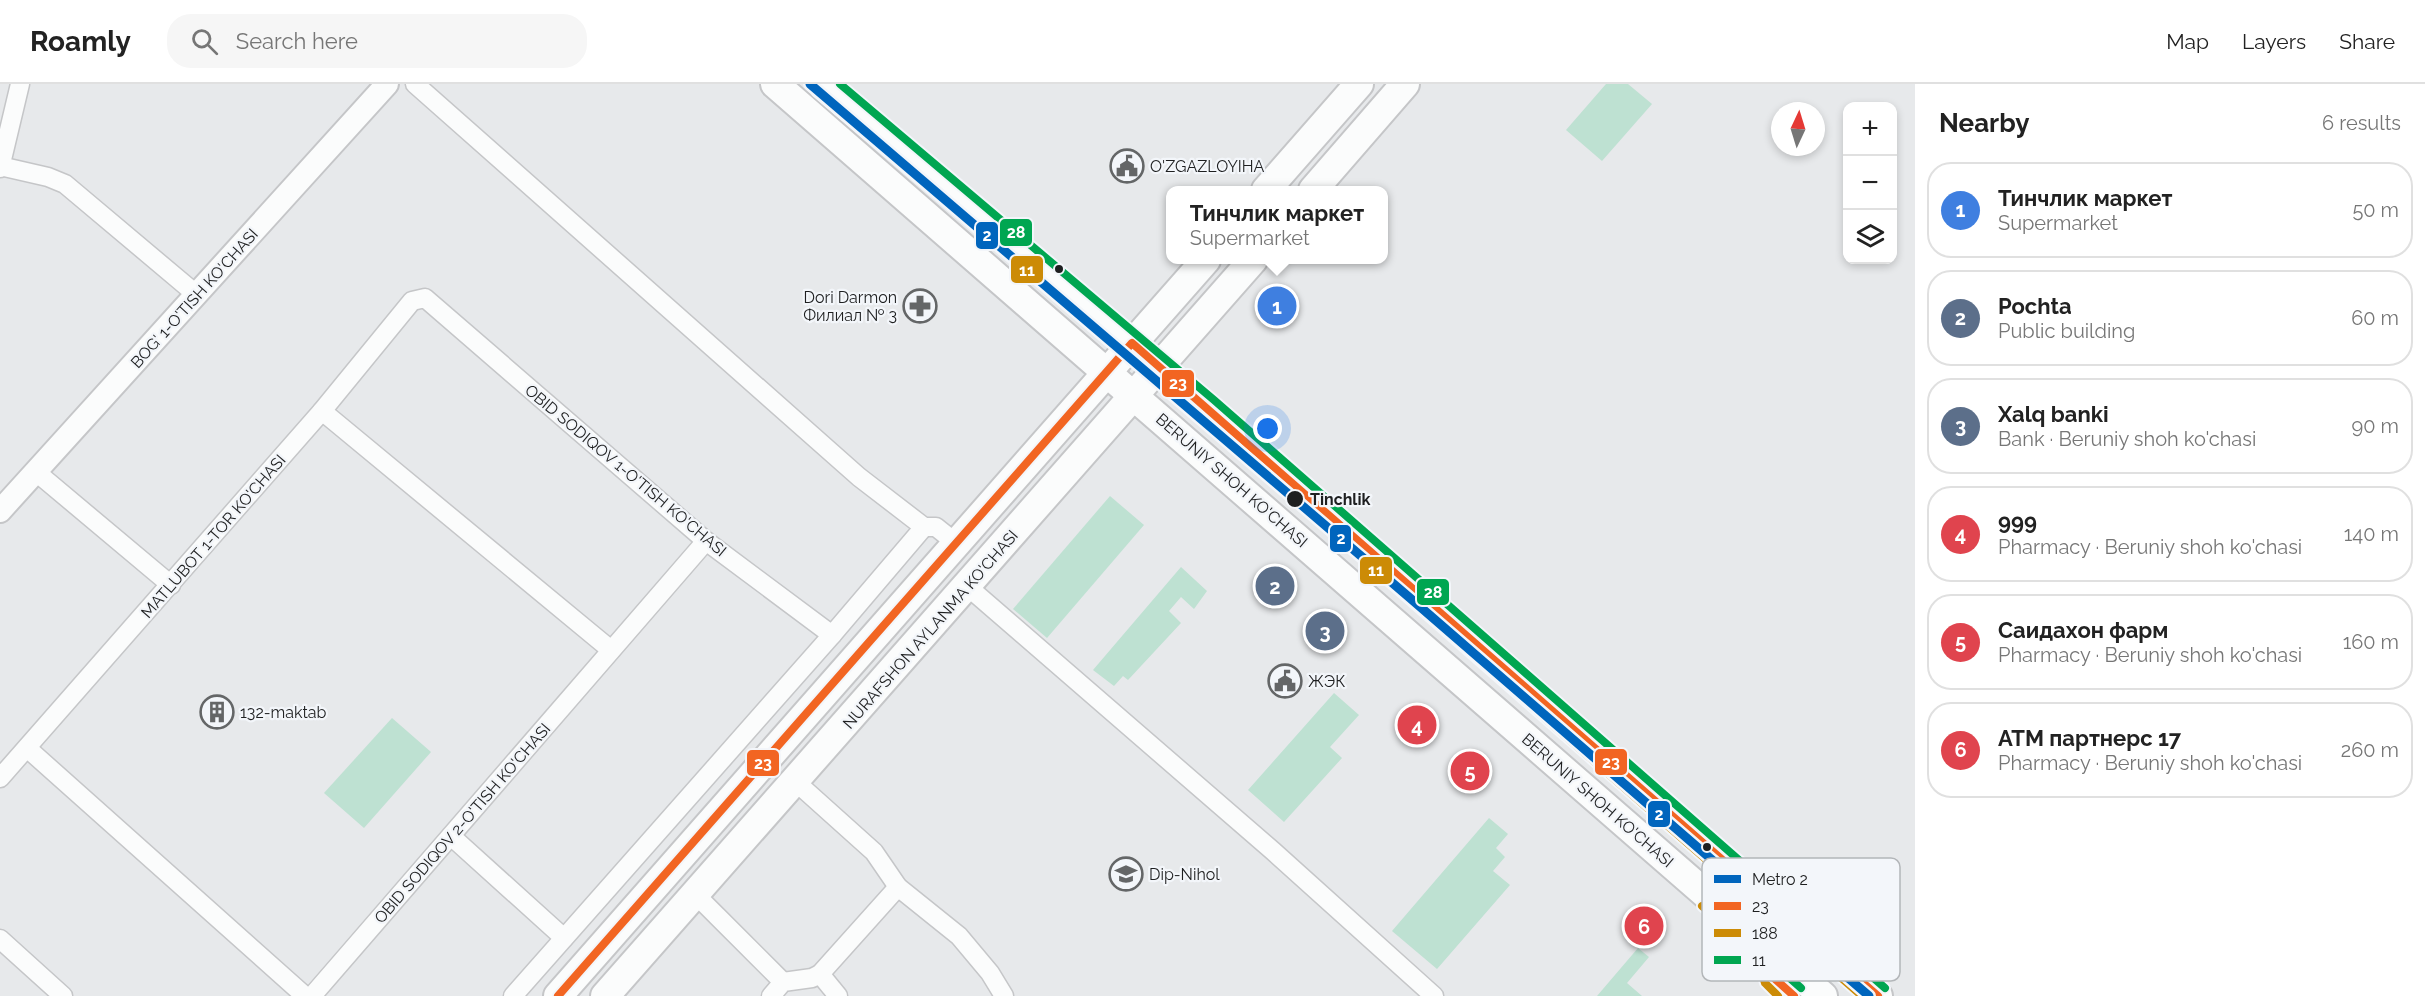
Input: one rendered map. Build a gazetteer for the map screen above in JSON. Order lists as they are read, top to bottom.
{
  "streets": {
    "main road": ["BERUNIY SHOH KO'CHASI", "NURAFSHON AYLANMA KO'CHASI"],
    "street": [
      "BOG' 1-O'TISH KO'CHASI",
      "OBID SODIQOV 1-O'TISH KO'CHASI",
      "MATLUBOT 1-TOR KO'CHASI",
      "OBID SODIQOV 2-O'TISH KO'CHASI"
    ]
  },
  "crossings": [
    ["OBID SODIQOV 1-O'TISH KO'CHASI", "MATLUBOT 1-TOR KO'CHASI"],
    ["OBID SODIQOV 1-O'TISH KO'CHASI", "OBID SODIQOV 2-O'TISH KO'CHASI"],
    ["BERUNIY SHOH KO'CHASI", "NURAFSHON AYLANMA KO'CHASI"]
  ],
  "places": {
    "public building": ["O'ZGAZLOYIHA", "ЖЭК"],
    "pharmacy": ["Dori Darmon Филиал № 3"],
    "other": ["Tinchlik"],
    "building": ["132-maktab"],
    "school or university": ["Dip-Nihol"]
  },
  "lines": [
    "metro line 2",
    "transit line 28",
    "transit line 11",
    "transit line 23"
  ],
  "legend": [
    "Metro 2",
    "23",
    "188",
    "11"
  ],
  "north": "top",
  "page": {
    "header": "Roamly",
    "search": "Search here",
    "nav": ["Map", "Layers", "Share"],
    "heading": ["Nearby", "6 results"],
    "map_buttons": ["+", "−"],
    "list": [
      {
        "mark": "1",
        "name": "Тинчлик маркет",
        "note": "Supermarket",
        "value": "50 m"
      },
      {
        "mark": "2",
        "name": "Pochta",
        "note": "Public building",
        "value": "60 m"
      },
      {
        "mark": "3",
        "name": "Xalq banki",
        "note": "Bank · Beruniy shoh ko'chasi",
        "value": "90 m"
      },
      {
        "mark": "4",
        "name": "999",
        "note": "Pharmacy · Beruniy shoh ko'chasi",
        "value": "140 m"
      },
      {
        "mark": "5",
        "name": "Саидахон фарм",
        "note": "Pharmacy · Beruniy shoh ko'chasi",
        "value": "160 m"
      },
      {
        "mark": "6",
        "name": "АТМ партнерс 17",
        "note": "Pharmacy · Beruniy shoh ko'chasi",
        "value": "260 m"
      }
    ],
    "popup": ["Тинчлик маркет", "Supermarket"],
    "pins": [
      "1",
      "2",
      "3",
      "4",
      "5",
      "6"
    ]
  }
}
